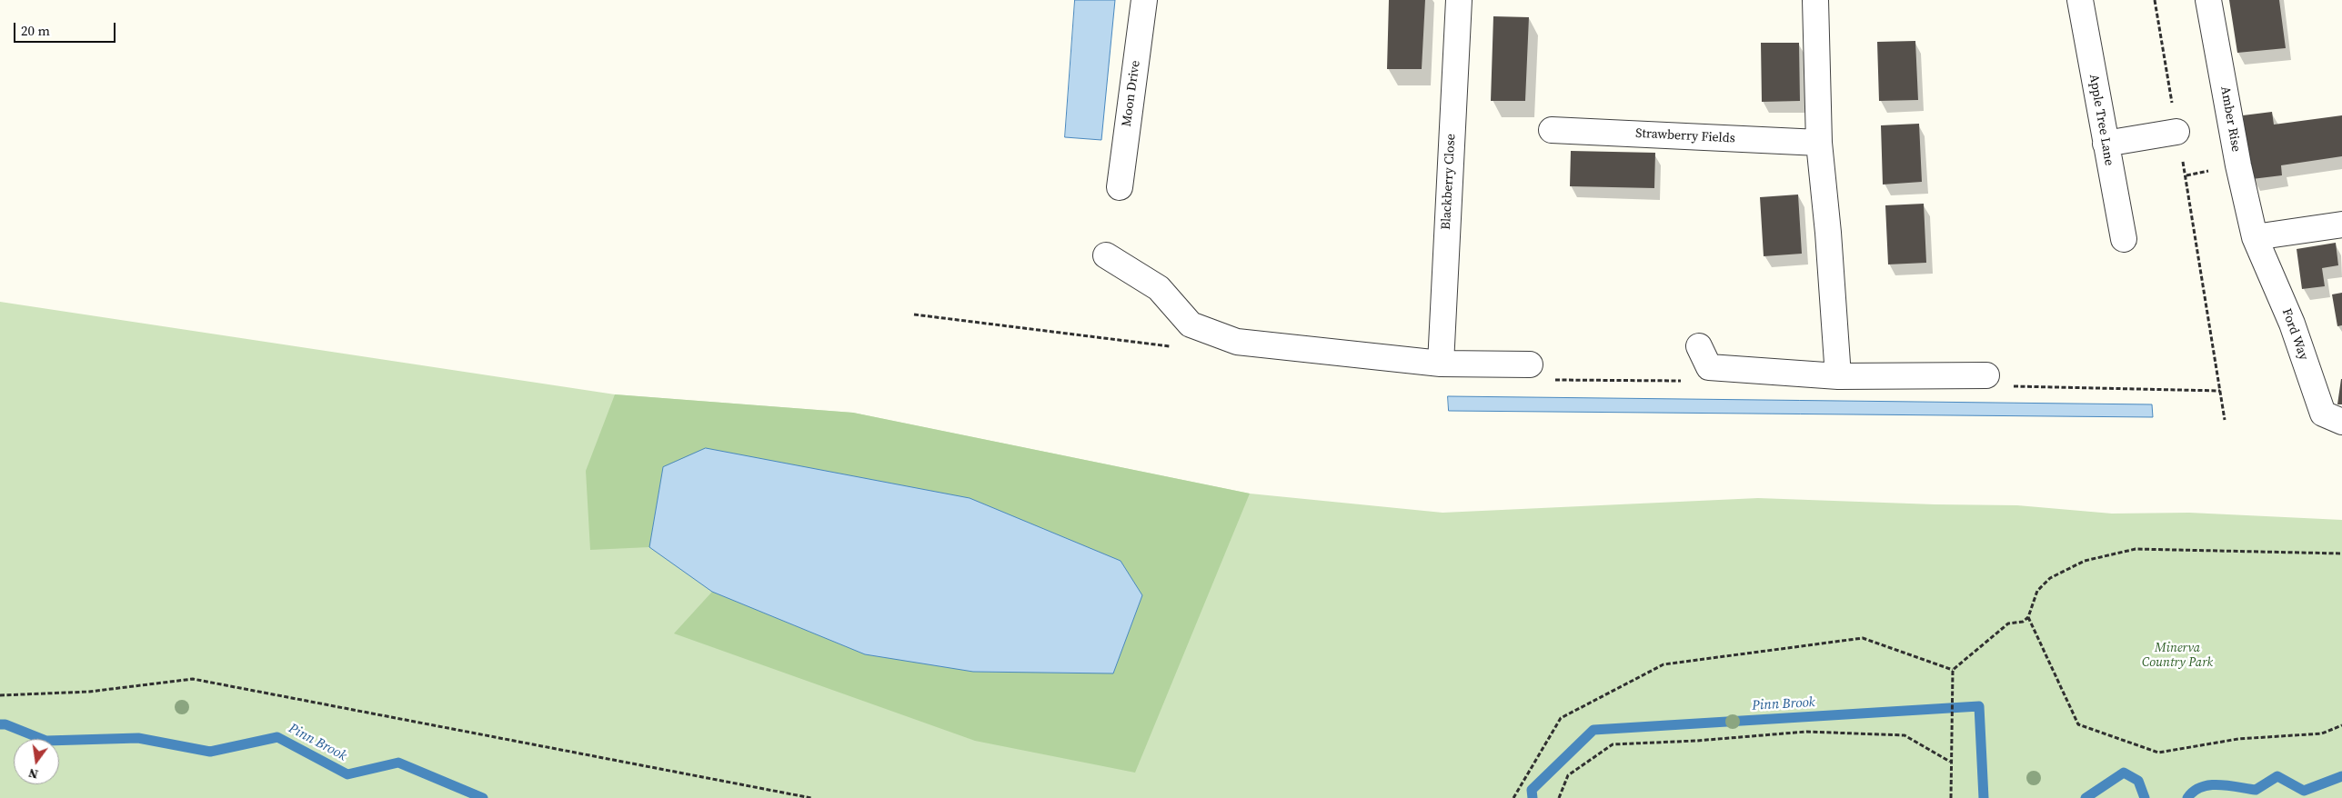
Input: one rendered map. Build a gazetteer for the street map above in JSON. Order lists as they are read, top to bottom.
{
  "streets": {
    "street": [
      "Moon Drive",
      "Amber Rise",
      "Apple Tree Lane",
      "Strawberry Fields",
      "Blackberry Close",
      "Ford Way"
    ]
  },
  "crossings": [
    ["Amber Rise", "Ford Way"]
  ],
  "water": ["Pinn Brook"],
  "parks": ["Minerva Country Park"],
  "scale_bar": "20 m",
  "north": "bottom"
}
